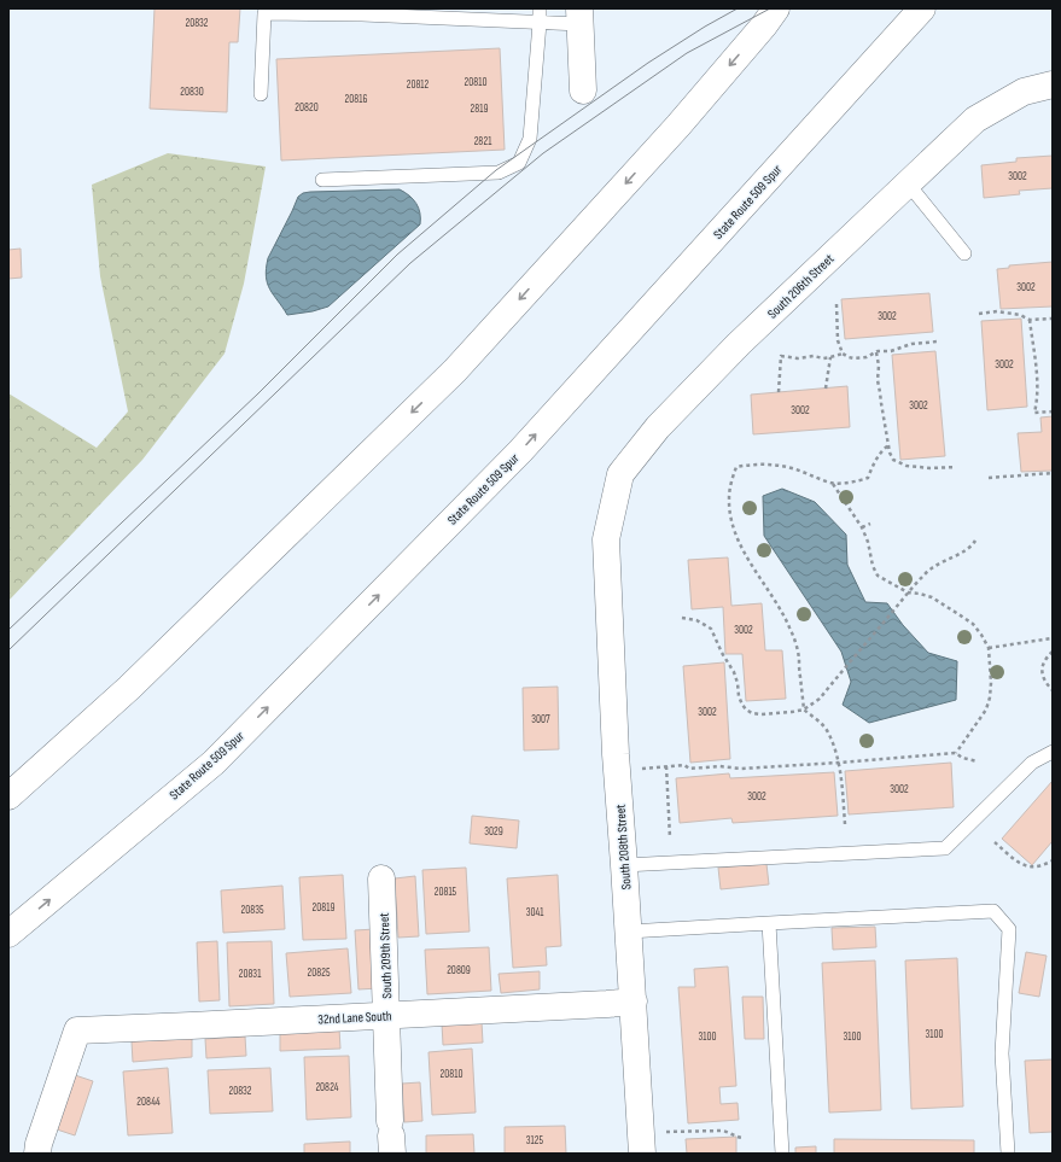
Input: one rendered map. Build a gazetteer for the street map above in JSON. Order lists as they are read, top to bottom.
{
  "streets": {
    "main road": [
      "State Route 509 Spur",
      "South 206th Street",
      "South 208th Street",
      "South 209th Street",
      "32nd Lane South"
    ]
  },
  "crossings": [
    ["South 206th Street", "South 208th Street"],
    ["South 208th Street", "32nd Lane South"],
    ["South 209th Street", "32nd Lane South"]
  ],
  "house_numbers": [
    "20832",
    "20810",
    "20812",
    "20830",
    "20816",
    "20820",
    "2819",
    "2821",
    "3002",
    "3002",
    "3002",
    "3002",
    "3002",
    "3002",
    "3002",
    "3002",
    "3007",
    "3002",
    "3002",
    "3029",
    "20815",
    "20819",
    "20835",
    "3041",
    "20809",
    "20825",
    "20831",
    "3100",
    "3100",
    "3100",
    "20810",
    "20824",
    "20832",
    "20844",
    "3125"
  ]
}
